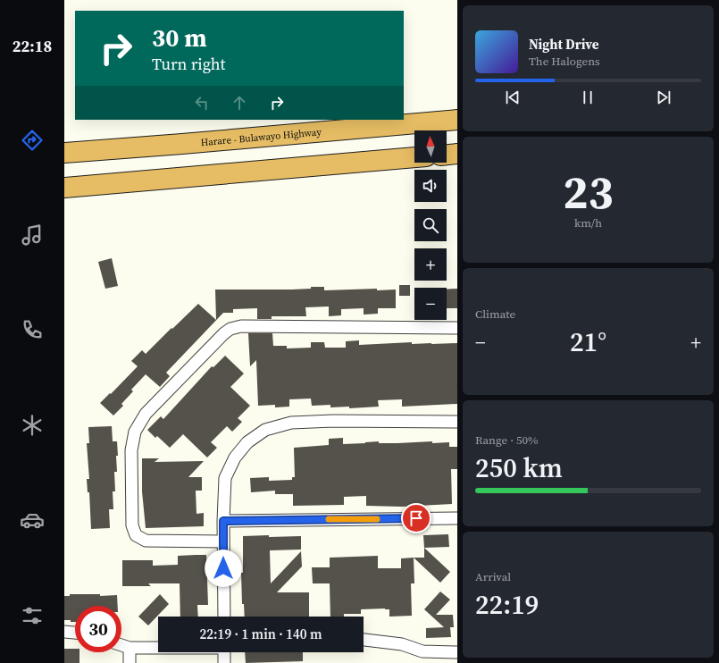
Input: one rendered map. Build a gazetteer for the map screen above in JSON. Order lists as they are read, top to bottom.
{
  "streets": {
    "highway": ["Harare - Bulawayo Highway"]
  },
  "north": "top",
  "page": {
    "tabs": "22:18",
    "turn": ["30 m", "Turn right"],
    "song": ["Night Drive", "The Halogens"],
    "map_buttons": ["+", "−"],
    "tile": [
      ["23", "km/h"],
      "Climate",
      ["Range · 50%", "250 km"],
      ["Arrival", "22:19"]
    ],
    "heat": ["−", "21°", "+"],
    "limit": "30",
    "trip": "22:19 · 1 min · 140 m"
  }
}
